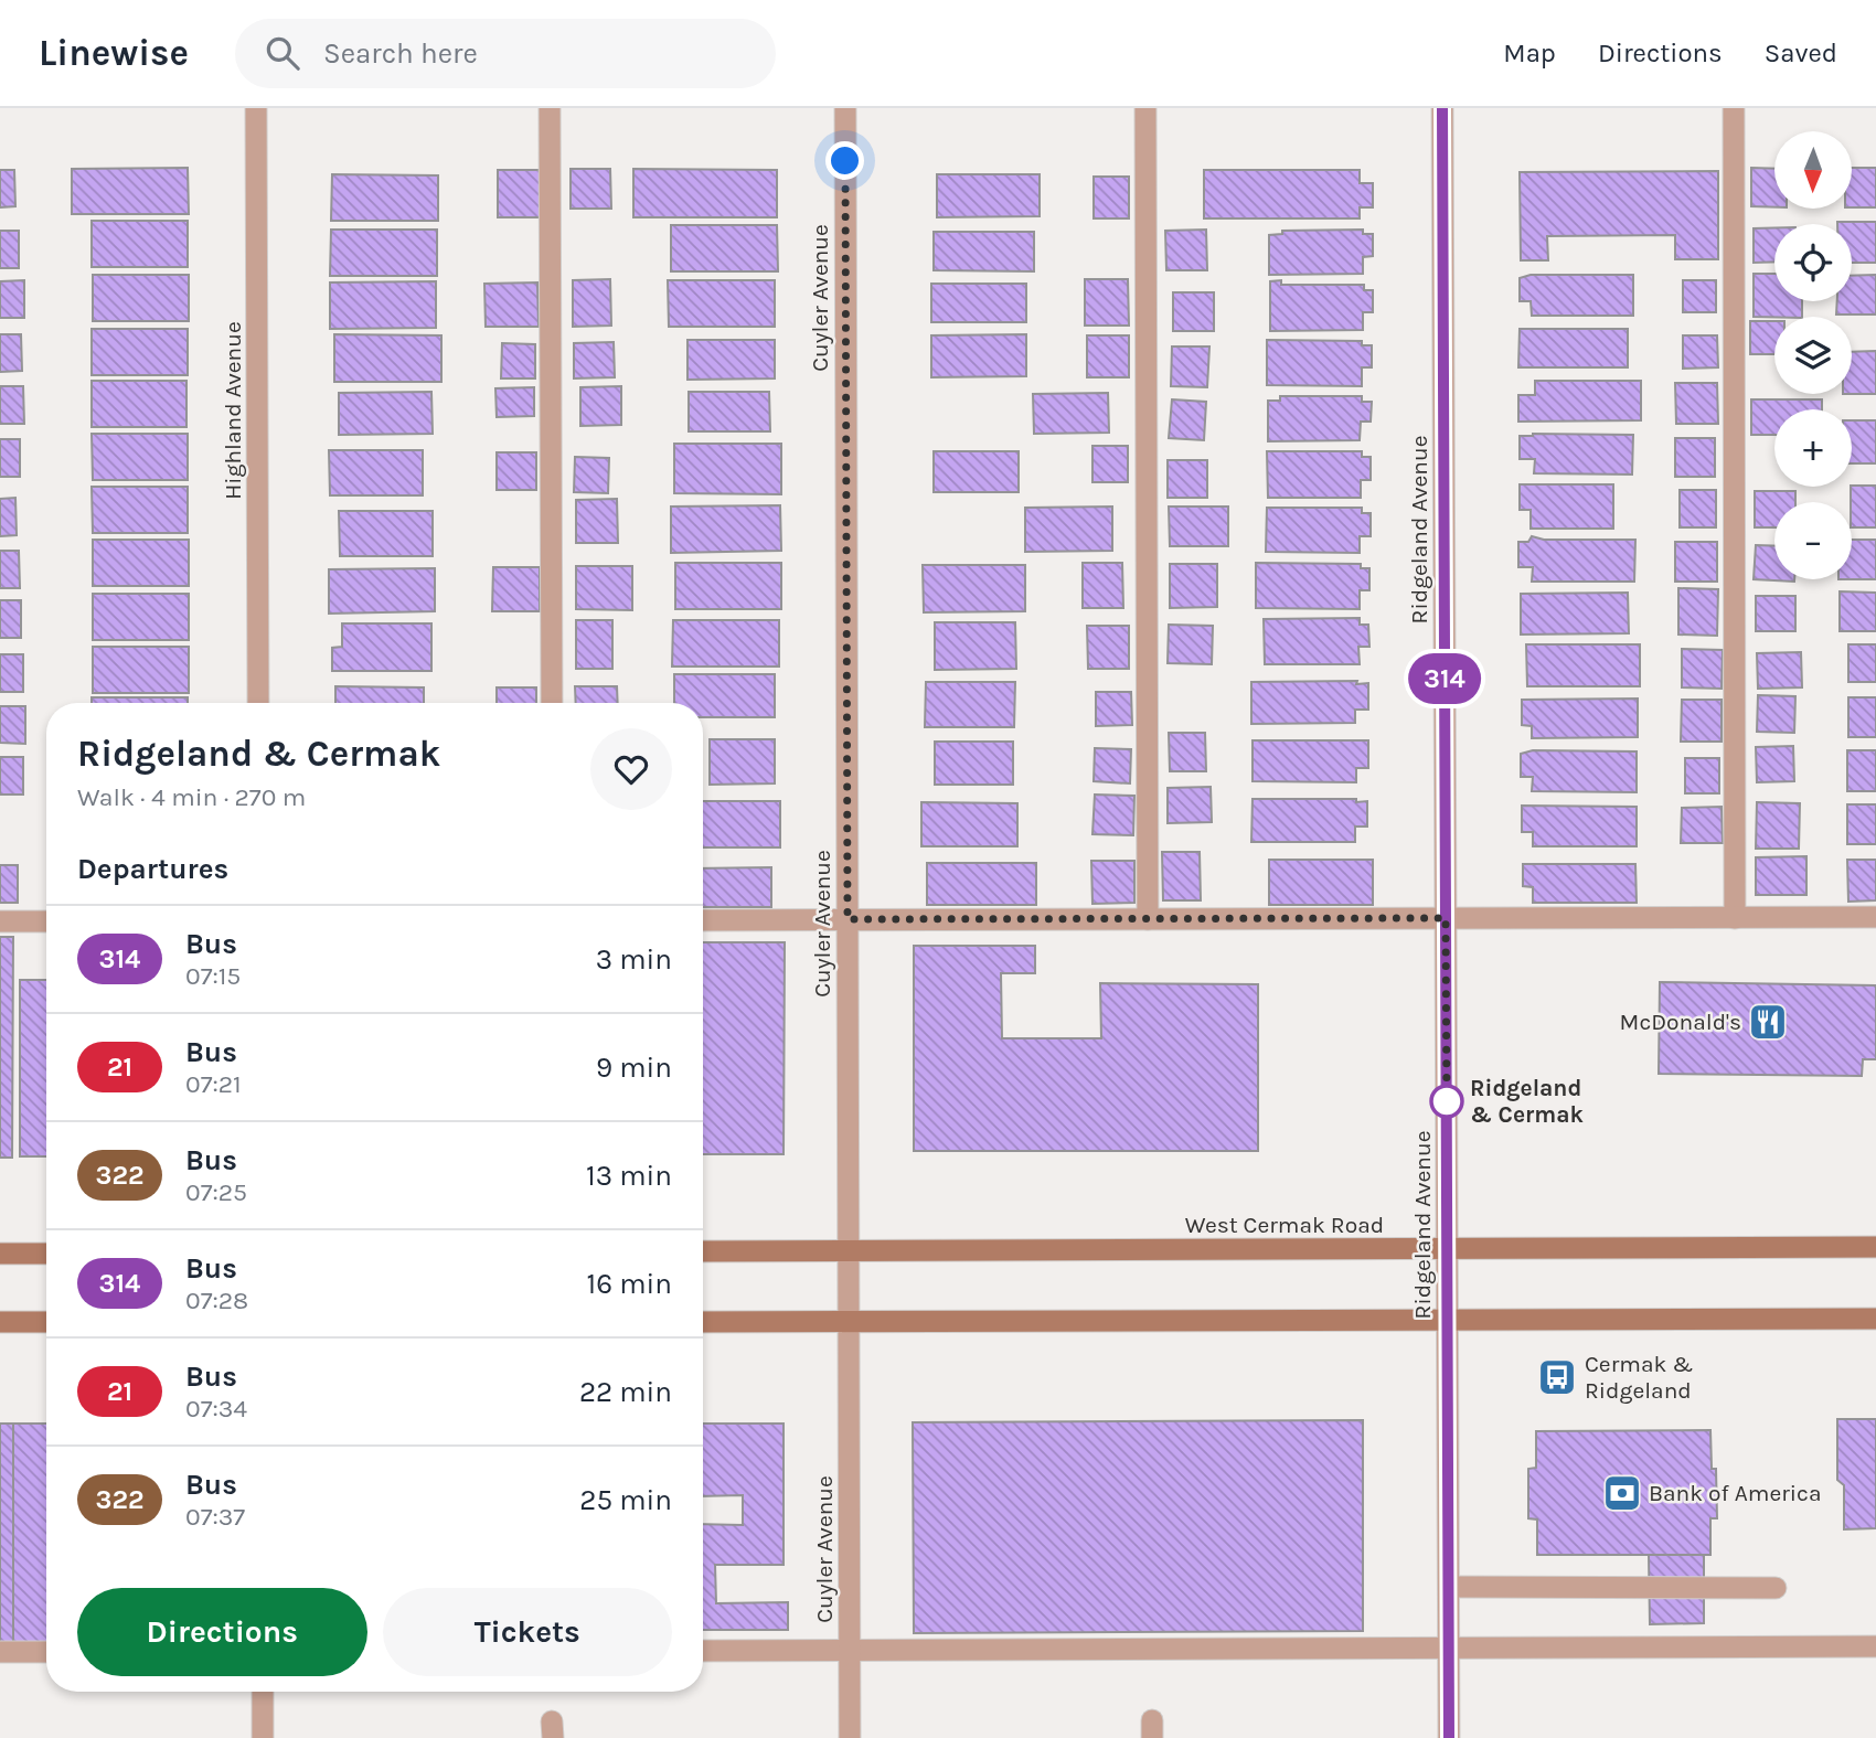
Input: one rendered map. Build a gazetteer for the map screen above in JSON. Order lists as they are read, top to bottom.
{
  "streets": {
    "main road": ["West Cermak Road"],
    "street": ["Cuyler Avenue", "Highland Avenue", "Ridgeland Avenue"]
  },
  "crossings": [
    ["Cuyler Avenue", "West Cermak Road"],
    ["Ridgeland Avenue", "West Cermak Road"]
  ],
  "places": {
    "restaurant": ["McDonald's"],
    "other": ["Ridgeland & Cermak"],
    "bus stop": ["Cermak & Ridgeland"],
    "bank": ["Bank of America"]
  },
  "lines": ["bus line 314"],
  "north": "bottom",
  "page": {
    "header": "Linewise",
    "search": "Search here",
    "nav": ["Map", "Directions", "Saved"],
    "on_map": "314",
    "map_buttons": ["+", "−"],
    "heading": [
      ["Ridgeland & Cermak", "Walk · 4 min · 270 m"],
      "Departures"
    ],
    "list": [
      {
        "mark": "314",
        "name": "Bus",
        "note": "07:15",
        "value": "3 min"
      },
      {
        "mark": "21",
        "name": "Bus",
        "note": "07:21",
        "value": "9 min"
      },
      {
        "mark": "322",
        "name": "Bus",
        "note": "07:25",
        "value": "13 min"
      },
      {
        "mark": "314",
        "name": "Bus",
        "note": "07:28",
        "value": "16 min"
      },
      {
        "mark": "21",
        "name": "Bus",
        "note": "07:34",
        "value": "22 min"
      },
      {
        "mark": "322",
        "name": "Bus",
        "note": "07:37",
        "value": "25 min"
      }
    ],
    "buttons": ["Directions", "Tickets"]
  }
}
